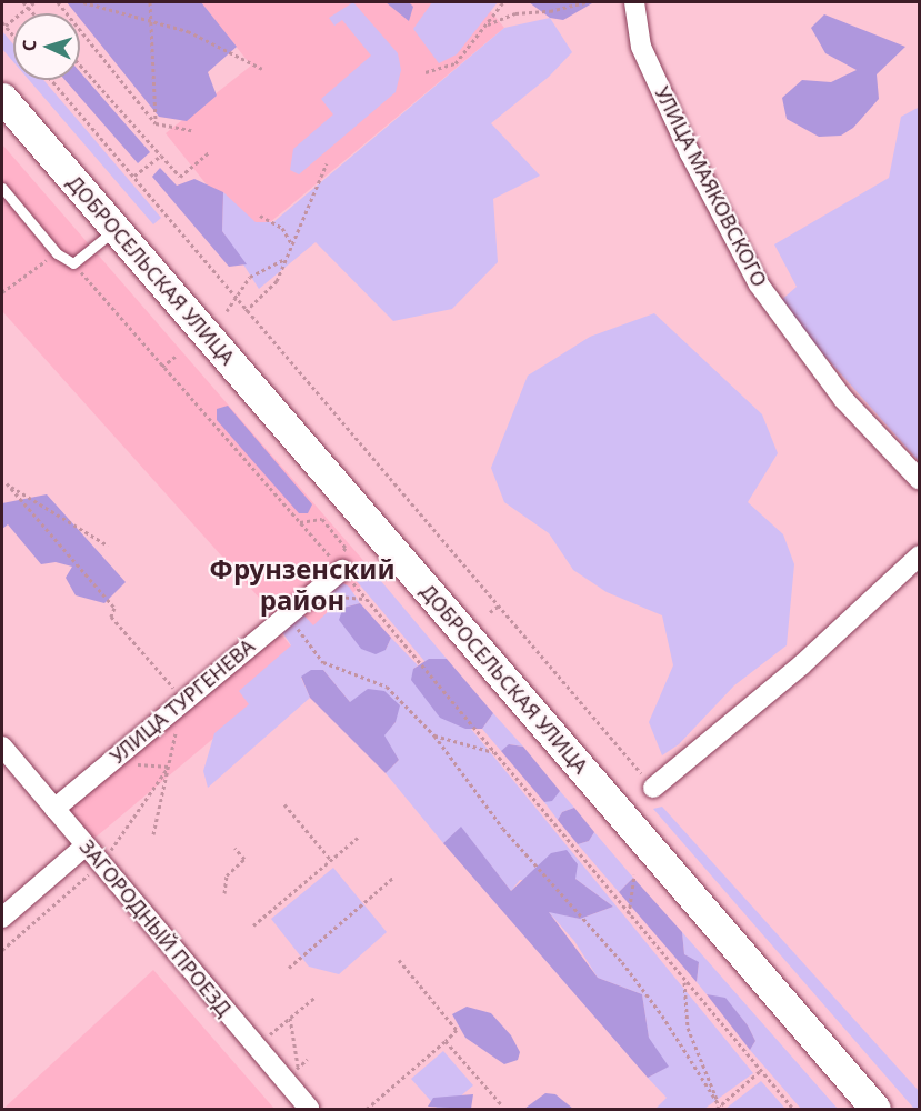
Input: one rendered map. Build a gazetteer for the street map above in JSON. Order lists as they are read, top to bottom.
{
  "streets": {
    "main road": ["ДОБРОСЕЛЬСКАЯ УЛИЦА"],
    "street": ["УЛИЦА МАЯКОВСКОГО", "УЛИЦА ТУРГЕНЕВА", "ЗАГОРОДНЫЙ ПРОЕЗД"]
  },
  "crossings": [
    ["УЛИЦА ТУРГЕНЕВА", "ЗАГОРОДНЫЙ ПРОЕЗД"]
  ],
  "districts": ["Фрунзенский район"],
  "north": "left"
}
